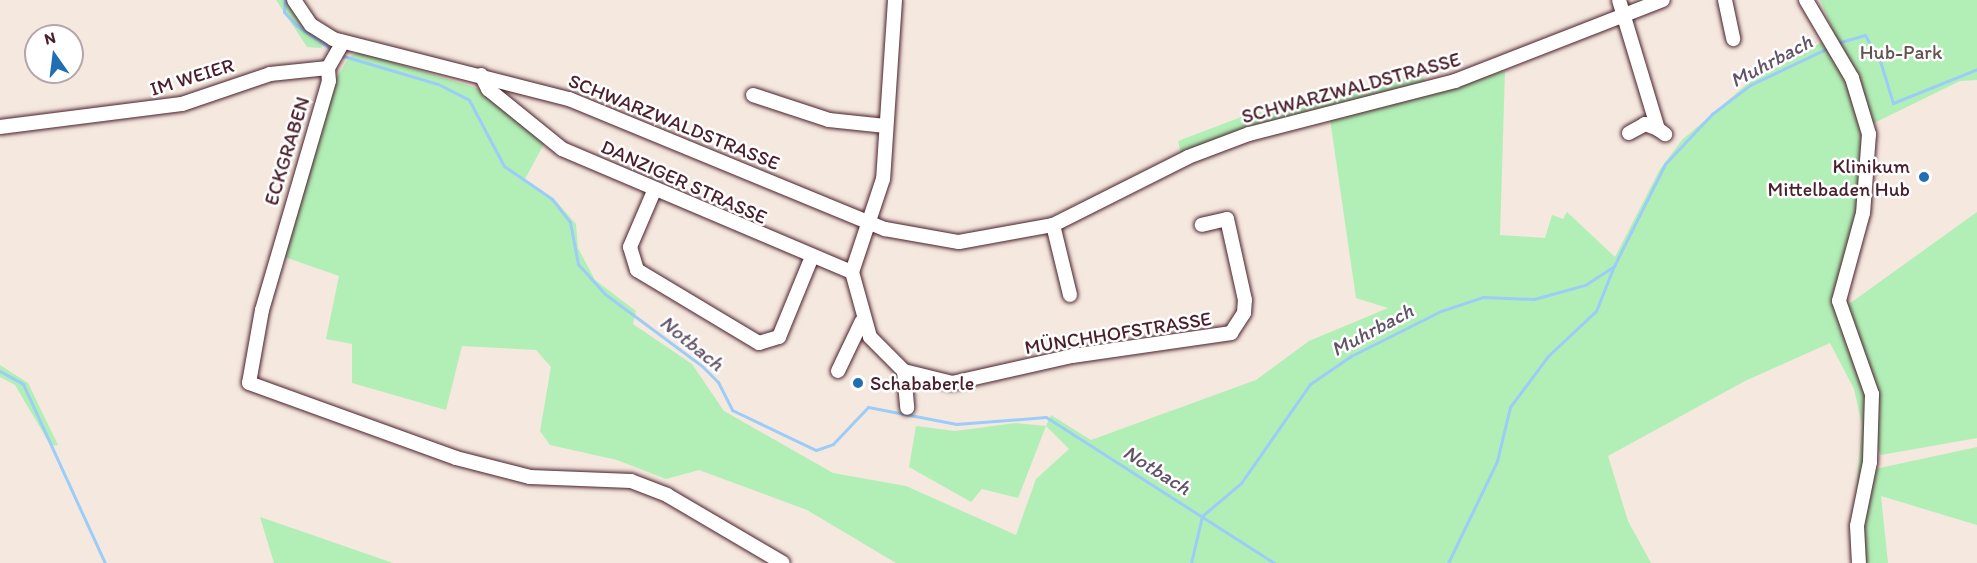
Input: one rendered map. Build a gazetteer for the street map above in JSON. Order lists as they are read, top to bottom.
{
  "streets": {
    "street": [
      "IM WEIER",
      "SCHWARZWALDSTRASSE",
      "ECKGRABEN",
      "DANZIGER STRASSE",
      "MÜNCHHOFSTRASSE"
    ]
  },
  "crossings": [
    ["IM WEIER", "ECKGRABEN"],
    ["SCHWARZWALDSTRASSE", "DANZIGER STRASSE"]
  ],
  "water": ["Muhrbach", "Notbach"],
  "parks": ["Hub-Park"],
  "places": ["Klinikum Mittelbaden Hub", "Schababerle"],
  "north": "top"
}
